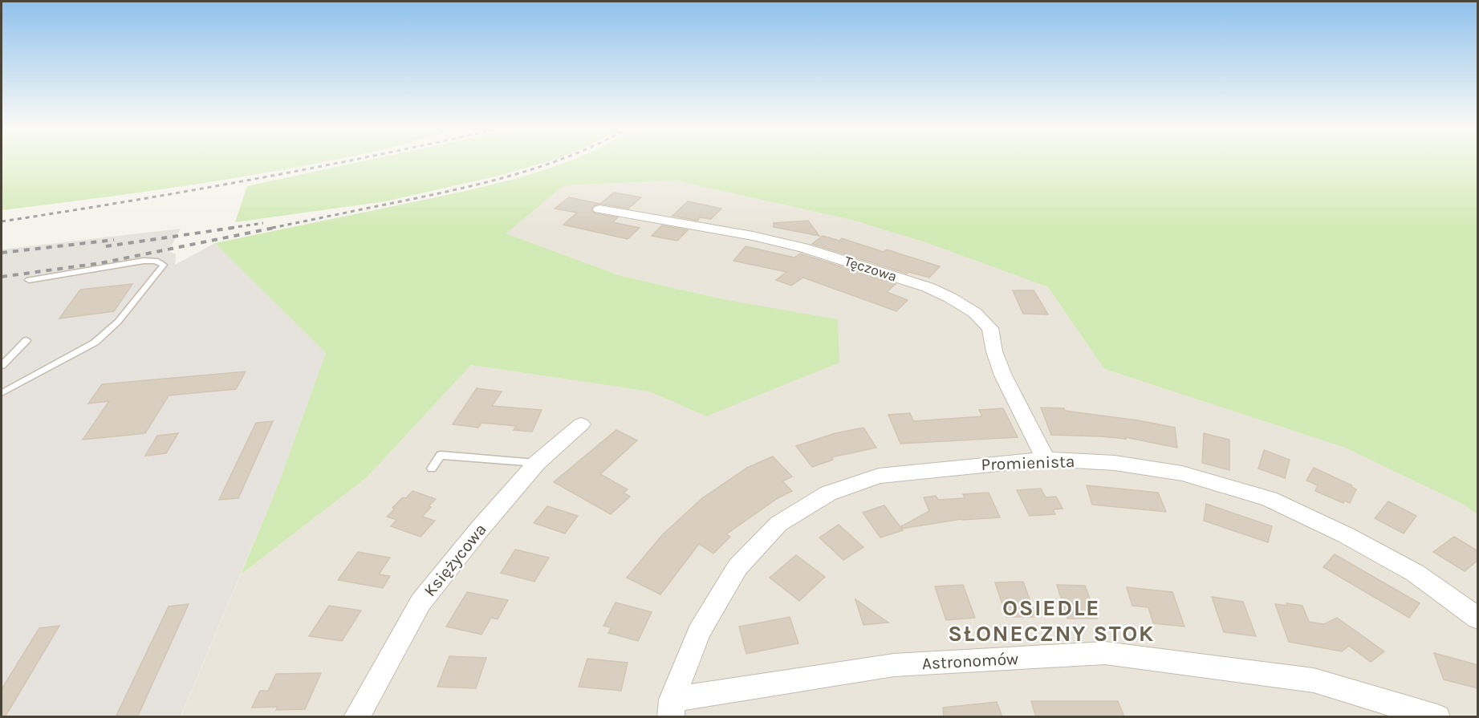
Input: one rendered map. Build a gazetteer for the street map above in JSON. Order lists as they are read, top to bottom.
{
  "streets": {
    "street": [
      "Tęczowa",
      "Promienista",
      "Księżycowa",
      "Astronomów"
    ]
  },
  "crossings": [
    ["Tęczowa", "Promienista"],
    ["Promienista", "Astronomów"]
  ],
  "districts": ["OSIEDLE SŁONECZNY STOK"]
}
